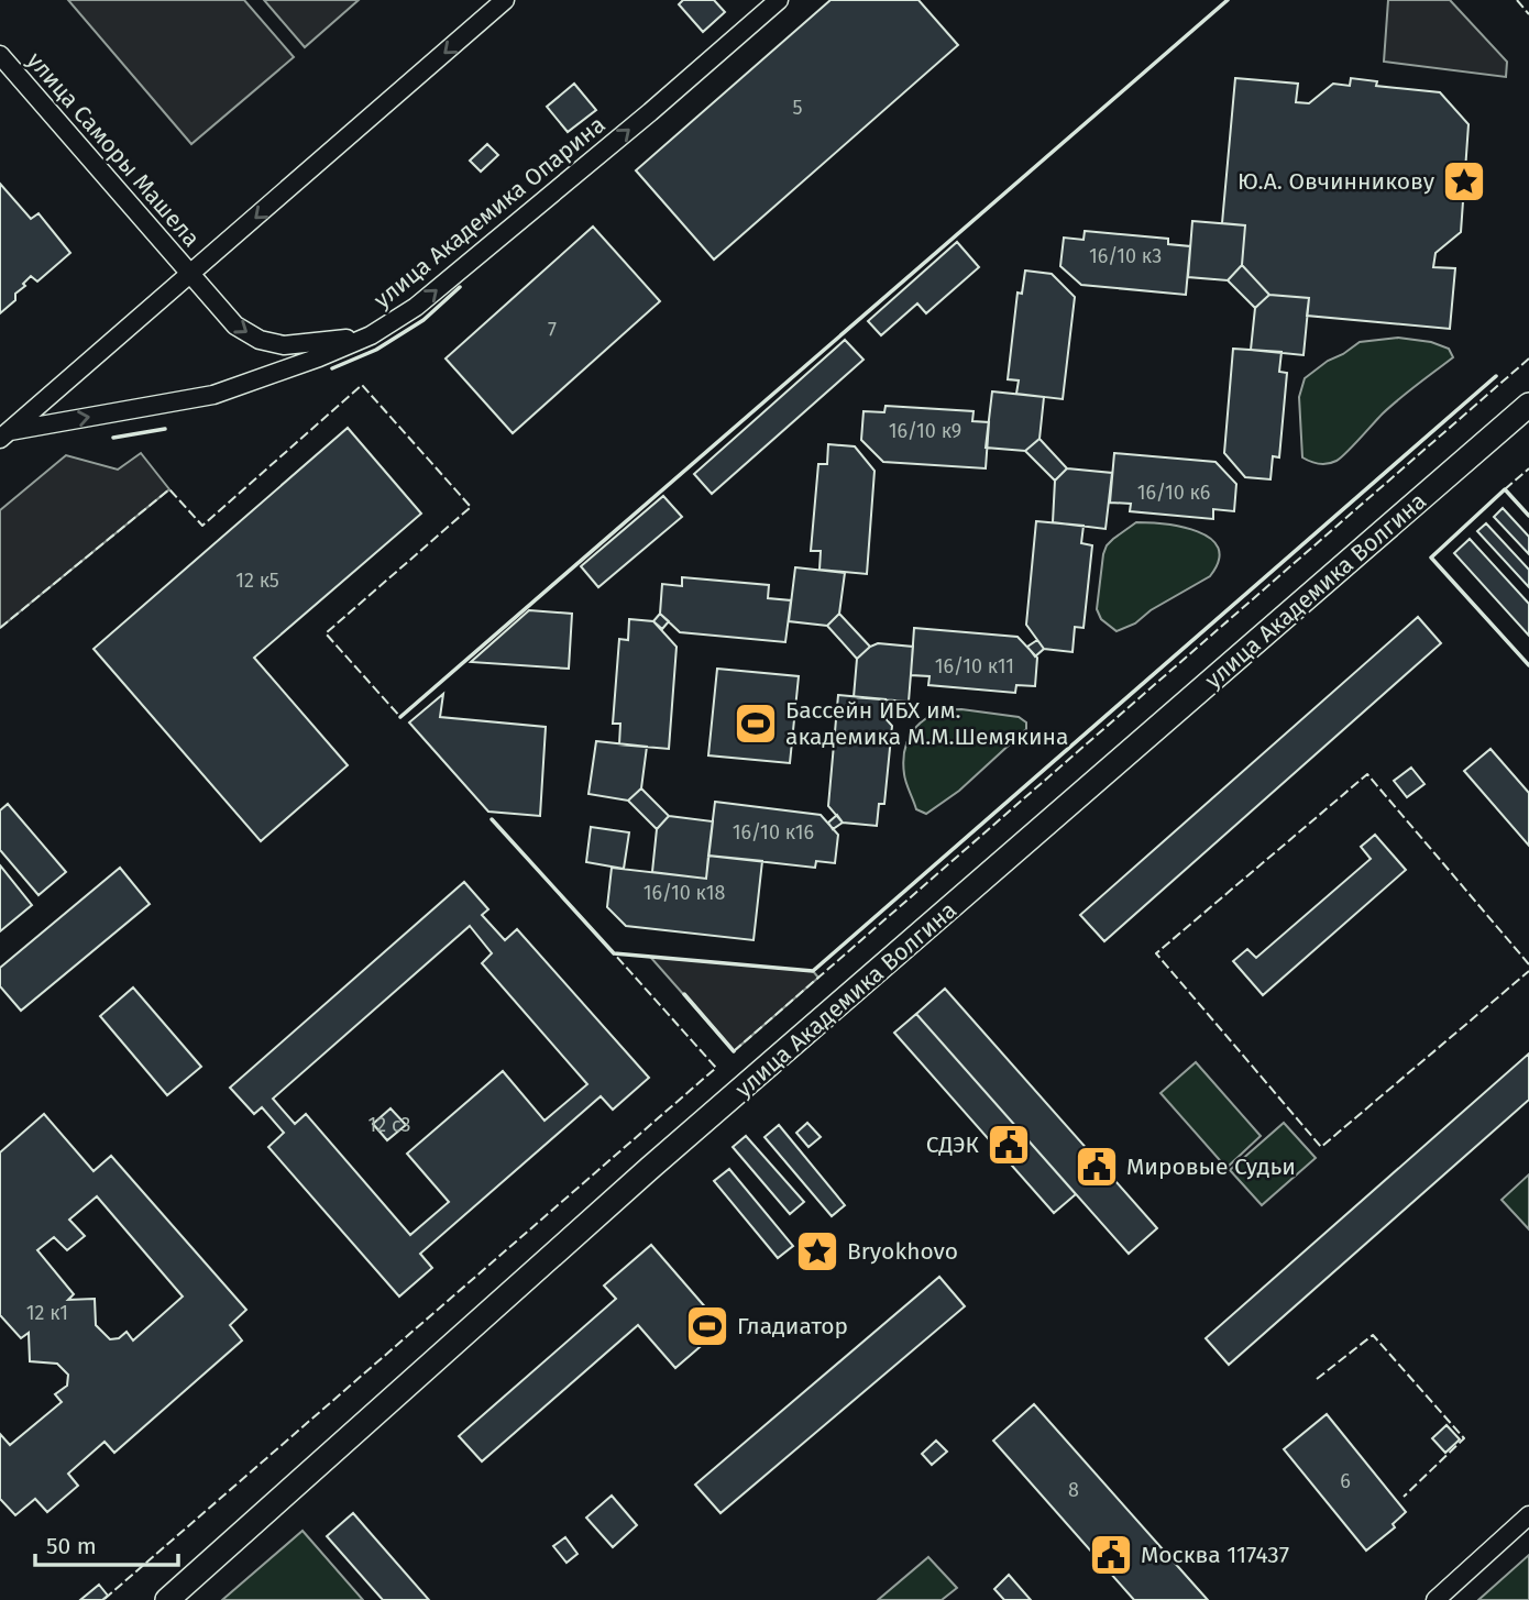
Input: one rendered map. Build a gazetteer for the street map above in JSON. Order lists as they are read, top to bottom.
{
  "streets": {
    "street": ["улица Саморы Машела", "улица Академика Опарина", "улица Академика Волгина"]
  },
  "crossings": [
    ["улица Саморы Машела", "улица Академика Опарина"]
  ],
  "one_way": ["улица Саморы Машела"],
  "places": {
    "place": ["Ю.А. Овчинникову", "Bryokhovo"],
    "sports": ["Бассейн ИБХ им. академика М.М.Шемякина", "Гладиатор"],
    "public building": ["СДЭК", "Мировые Судьи", "Москва 117437"]
  },
  "house_numbers": [
    "5",
    "16/10 к3",
    "7",
    "16/10 к9",
    "16/10 к6",
    "12 к5",
    "16/10 к11",
    "16/10 к16",
    "16/10 к18",
    "12 с3",
    "12 к1",
    "6",
    "8"
  ],
  "scale_bar": "50 m"
}
